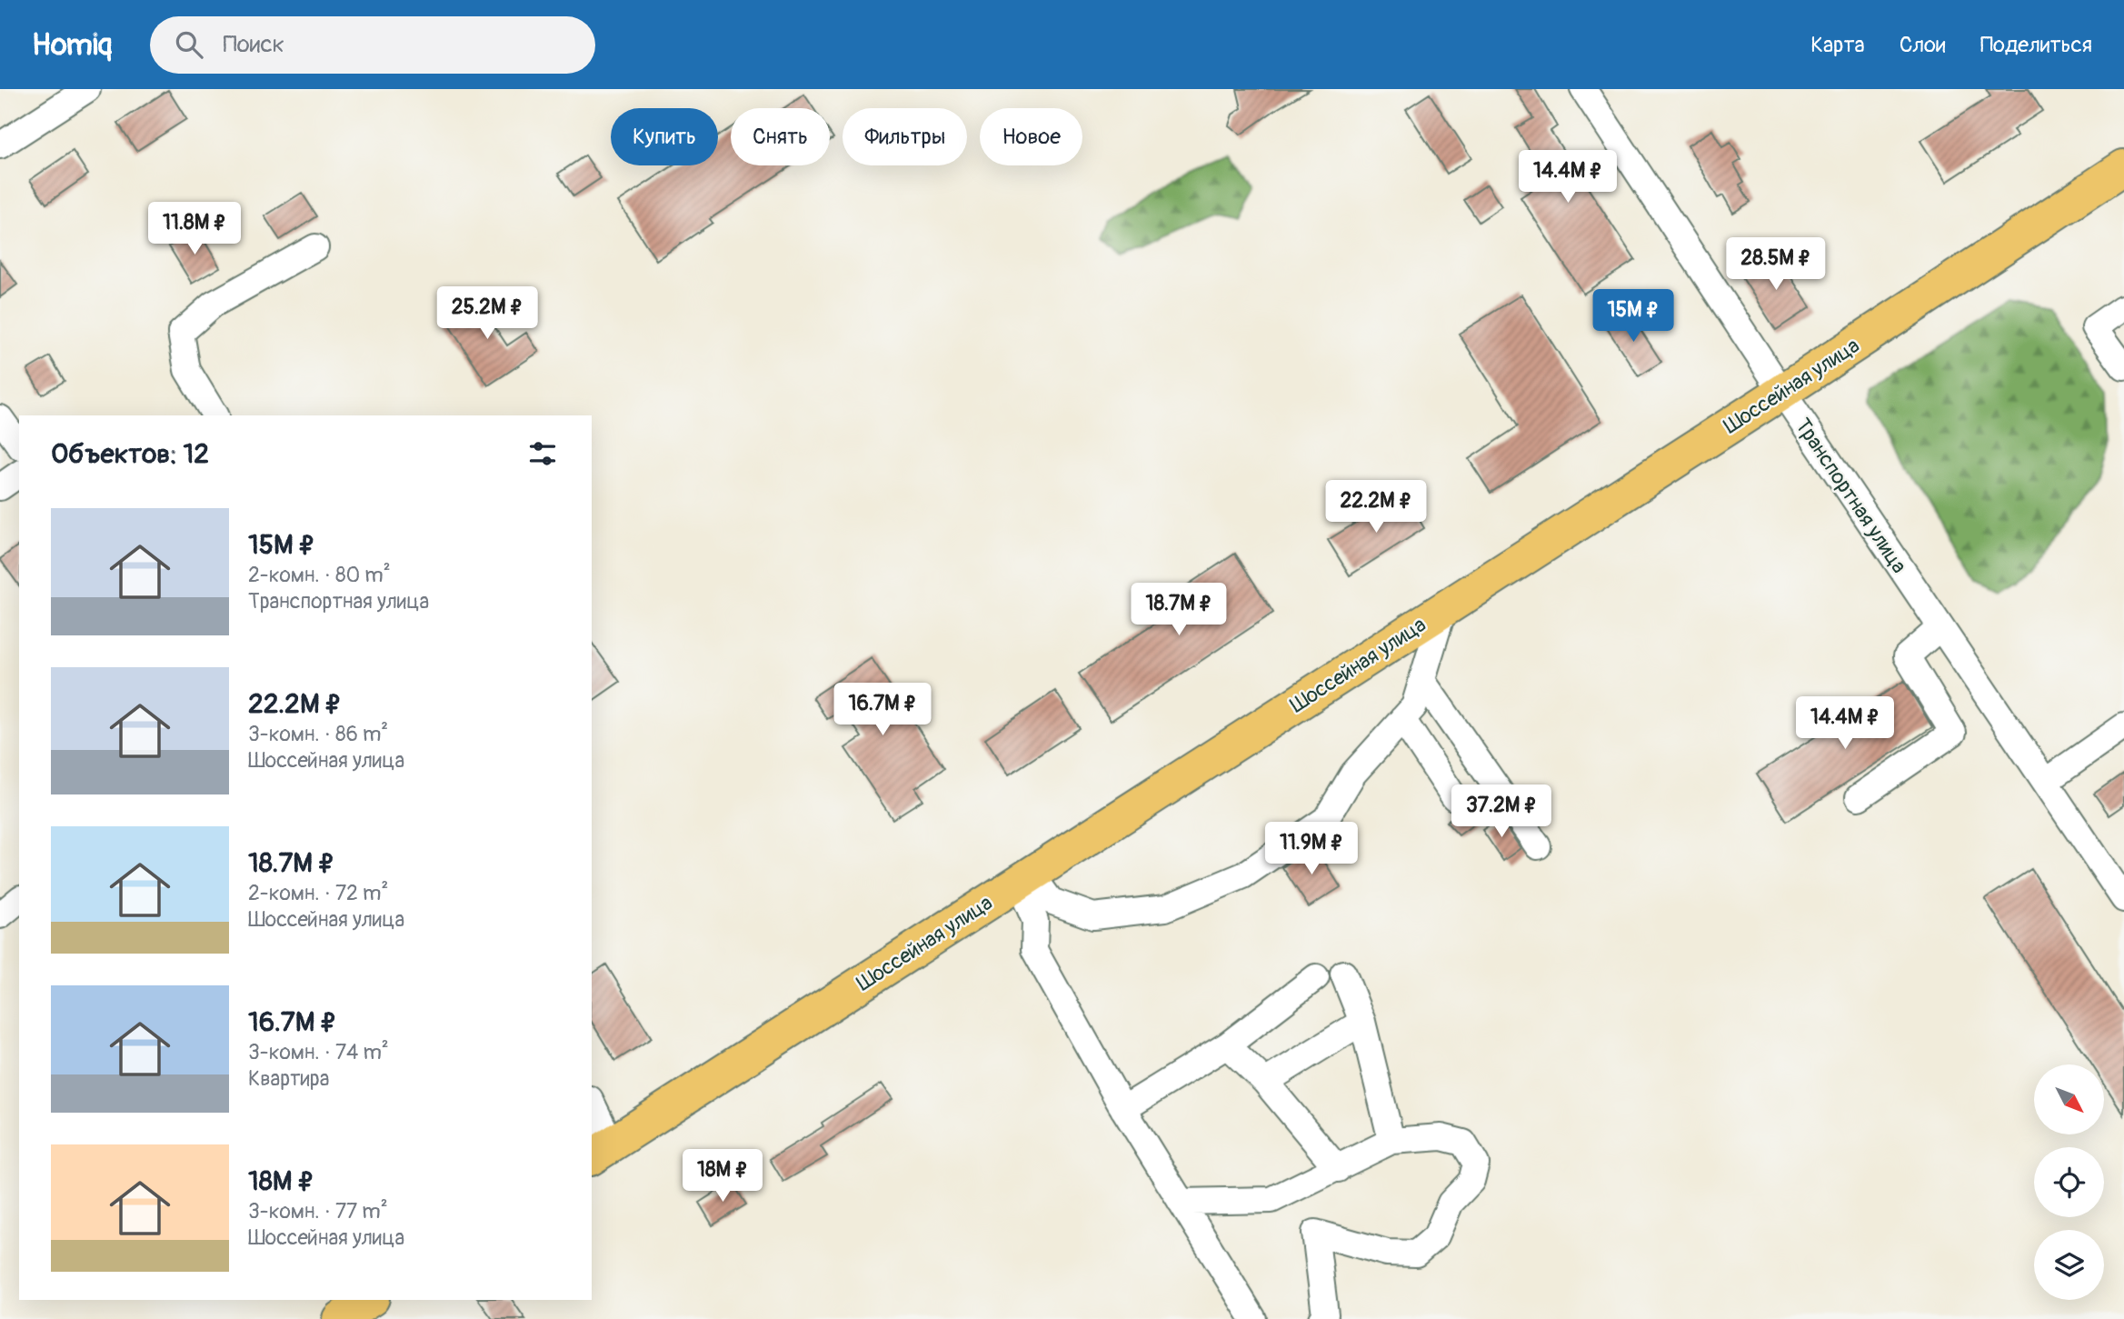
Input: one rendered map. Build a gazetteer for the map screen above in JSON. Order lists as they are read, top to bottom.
{
  "streets": {
    "highway": ["Шоссейная улица"],
    "street": ["Транспортная улица"]
  },
  "crossings": [
    ["Шоссейная улица", "Транспортная улица"]
  ],
  "north": "bottom right",
  "page": {
    "header": "Homiq",
    "search": "Поиск",
    "nav": ["Карта", "Слои", "Поделиться"],
    "chip": [
      "Купить",
      "Снять",
      "Фильтры",
      "Новое"
    ],
    "price": [
      "14.4M ₽",
      "11.8M ₽",
      "28.5M ₽",
      "25.2M ₽",
      "15M ₽",
      "22.2M ₽",
      "18.7M ₽",
      "16.7M ₽",
      "14.4M ₽",
      "37.2M ₽",
      "11.9M ₽",
      "18M ₽"
    ],
    "heading": "Объектов: 12",
    "list": [
      {
        "name": "15M ₽",
        "note": "2-комн. · 80 m² · Транспортная улица"
      },
      {
        "name": "22.2M ₽",
        "note": "3-комн. · 86 m² · Шоссейная улица"
      },
      {
        "name": "18.7M ₽",
        "note": "2-комн. · 72 m² · Шоссейная улица"
      },
      {
        "name": "16.7M ₽",
        "note": "3-комн. · 74 m² · Квартира"
      },
      {
        "name": "18M ₽",
        "note": "3-комн. · 77 m² · Шоссейная улица"
      }
    ]
  }
}
